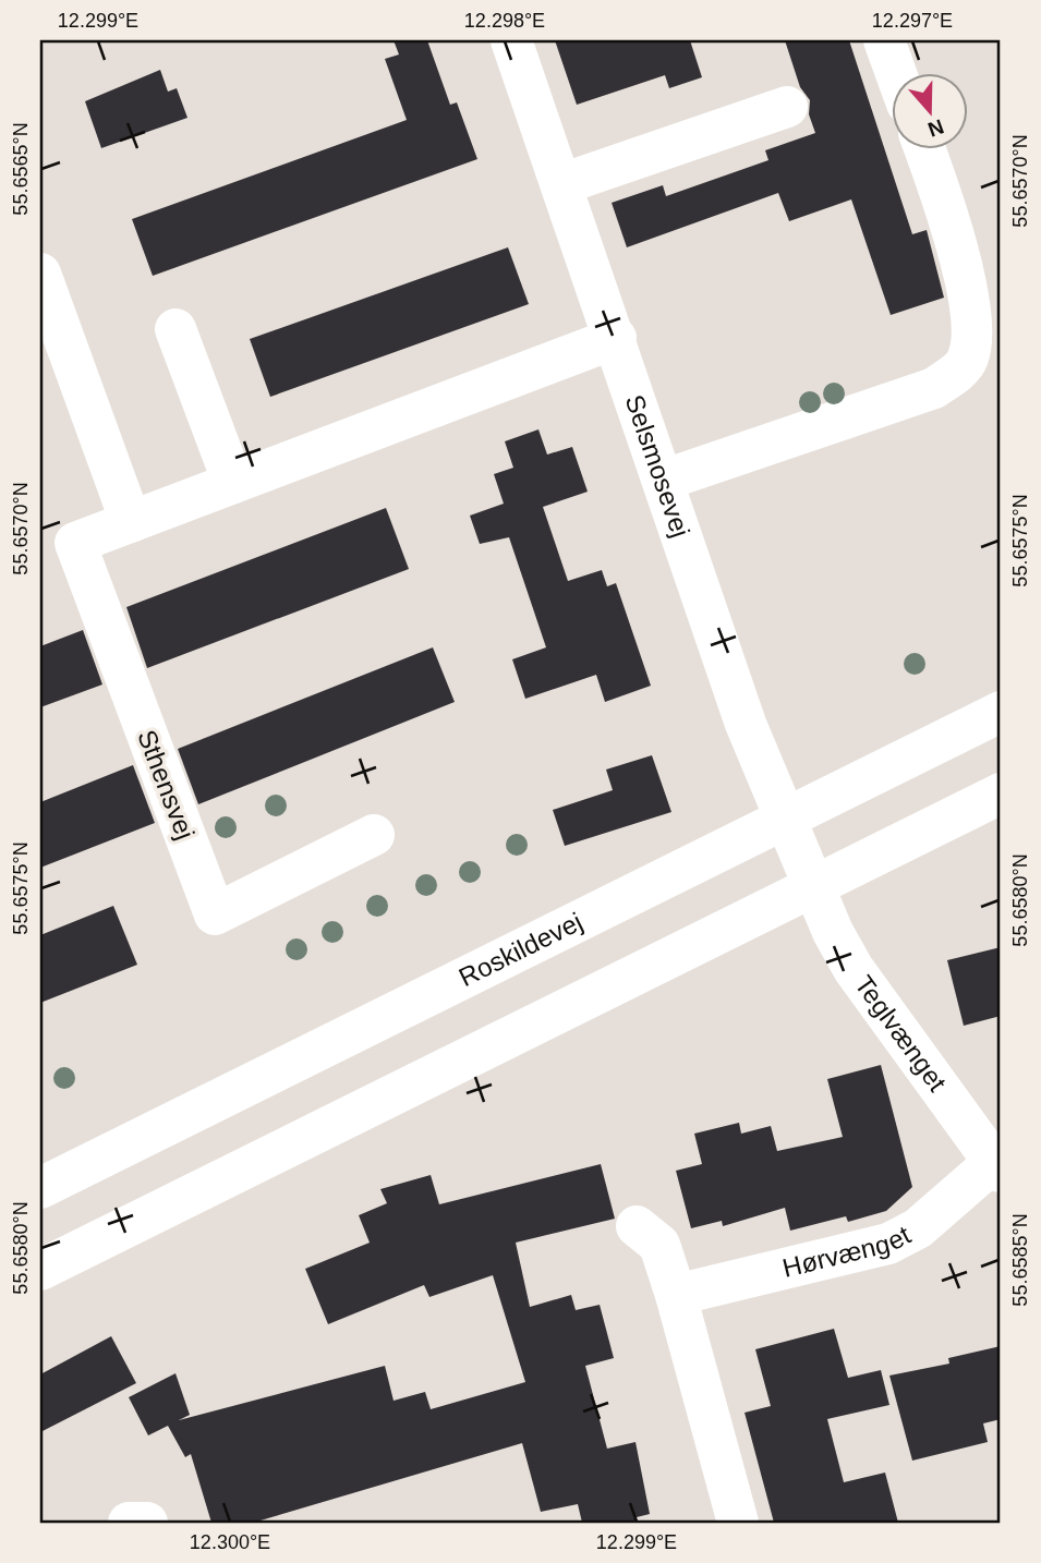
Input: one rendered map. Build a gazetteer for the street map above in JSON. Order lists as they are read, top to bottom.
{
  "streets": {
    "street": [
      "Selsmosevej",
      "Sthensvej",
      "Roskildevej",
      "Teglvænget",
      "Hørvænget"
    ]
  },
  "crossings": [
    ["Selsmosevej", "Sthensvej"],
    ["Selsmosevej", "Roskildevej"],
    ["Selsmosevej", "Teglvænget"],
    ["Teglvænget", "Hørvænget"]
  ],
  "north": "bottom",
  "coordinates": [
    "12.299°E",
    "12.298°E",
    "12.297°E",
    "55.6565°N",
    "55.6570°N",
    "55.6575°N",
    "55.6580°N",
    "55.6585°N",
    "12.300°E"
  ]
}
